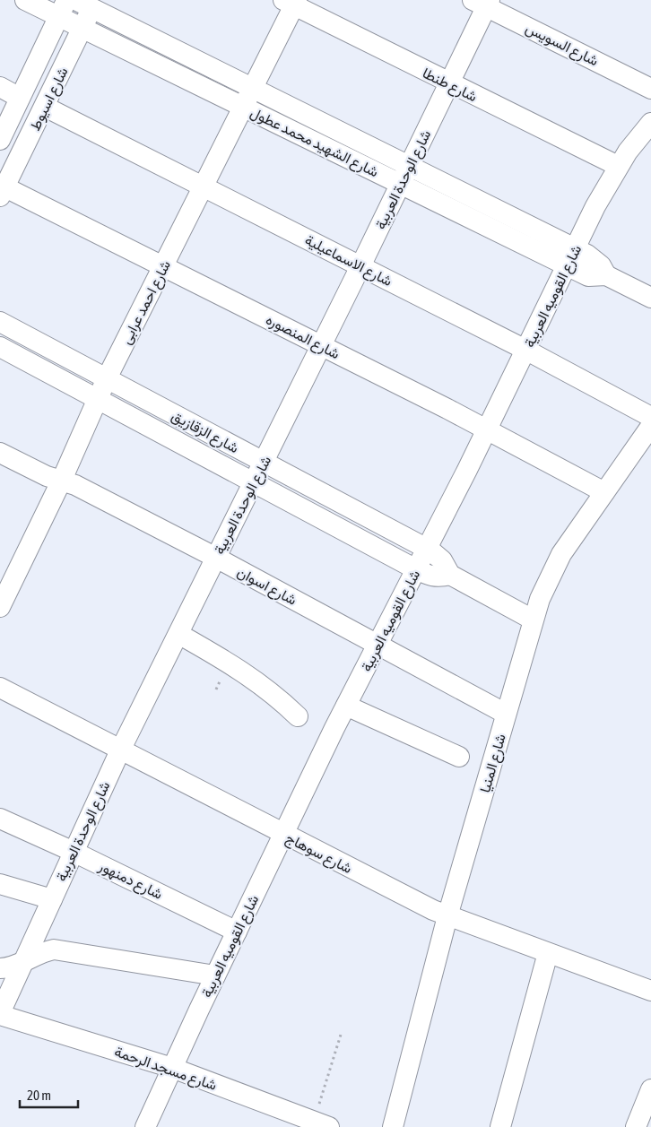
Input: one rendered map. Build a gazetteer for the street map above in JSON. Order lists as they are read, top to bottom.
{
  "streets": {
    "street": [
      "شارع السويس",
      "شارع طنطا",
      "شارع اسيوط",
      "شارع الشهيد محمد عطول",
      "شارع الوحدة العربية",
      "شارع الاسماعيلية",
      "شارع القوميه العربية",
      "شارع احمد عرابى",
      "شارع المنصوره",
      "شارع الزقازيق",
      "شارع اسوان",
      "شارع المنيا",
      "شارع سوهاج",
      "شارع دمنهور",
      "شارع مسجد الرحمة"
    ]
  },
  "crossings": [
    ["شارع السويس", "شارع الوحدة العربية"],
    ["شارع طنطا", "شارع الوحدة العربية"],
    ["شارع طنطا", "شارع القوميه العربية"],
    ["شارع طنطا", "شارع احمد عرابى"],
    ["شارع اسيوط", "شارع الشهيد محمد عطول"],
    ["شارع اسيوط", "شارع الاسماعيلية"],
    ["شارع اسيوط", "شارع المنصوره"],
    ["شارع الشهيد محمد عطول", "شارع الوحدة العربية"],
    ["شارع الشهيد محمد عطول", "شارع القوميه العربية"],
    ["شارع الشهيد محمد عطول", "شارع احمد عرابى"],
    ["شارع الوحدة العربية", "شارع الاسماعيلية"],
    ["شارع الوحدة العربية", "شارع المنصوره"],
    ["شارع الوحدة العربية", "شارع الزقازيق"],
    ["شارع الوحدة العربية", "شارع اسوان"],
    ["شارع الوحدة العربية", "شارع سوهاج"],
    ["شارع الوحدة العربية", "شارع دمنهور"],
    ["شارع الوحدة العربية", "شارع مسجد الرحمة"],
    ["شارع الاسماعيلية", "شارع القوميه العربية"],
    ["شارع الاسماعيلية", "شارع احمد عرابى"],
    ["شارع القوميه العربية", "شارع المنصوره"],
    ["شارع القوميه العربية", "شارع الزقازيق"],
    ["شارع القوميه العربية", "شارع اسوان"],
    ["شارع القوميه العربية", "شارع سوهاج"],
    ["شارع القوميه العربية", "شارع دمنهور"],
    ["شارع القوميه العربية", "شارع مسجد الرحمة"],
    ["شارع احمد عرابى", "شارع المنصوره"],
    ["شارع احمد عرابى", "شارع الزقازيق"],
    ["شارع احمد عرابى", "شارع اسوان"],
    ["شارع المنصوره", "شارع المنيا"],
    ["شارع الزقازيق", "شارع المنيا"],
    ["شارع اسوان", "شارع المنيا"],
    ["شارع المنيا", "شارع سوهاج"]
  ],
  "scale_bar": "20 m"
}
